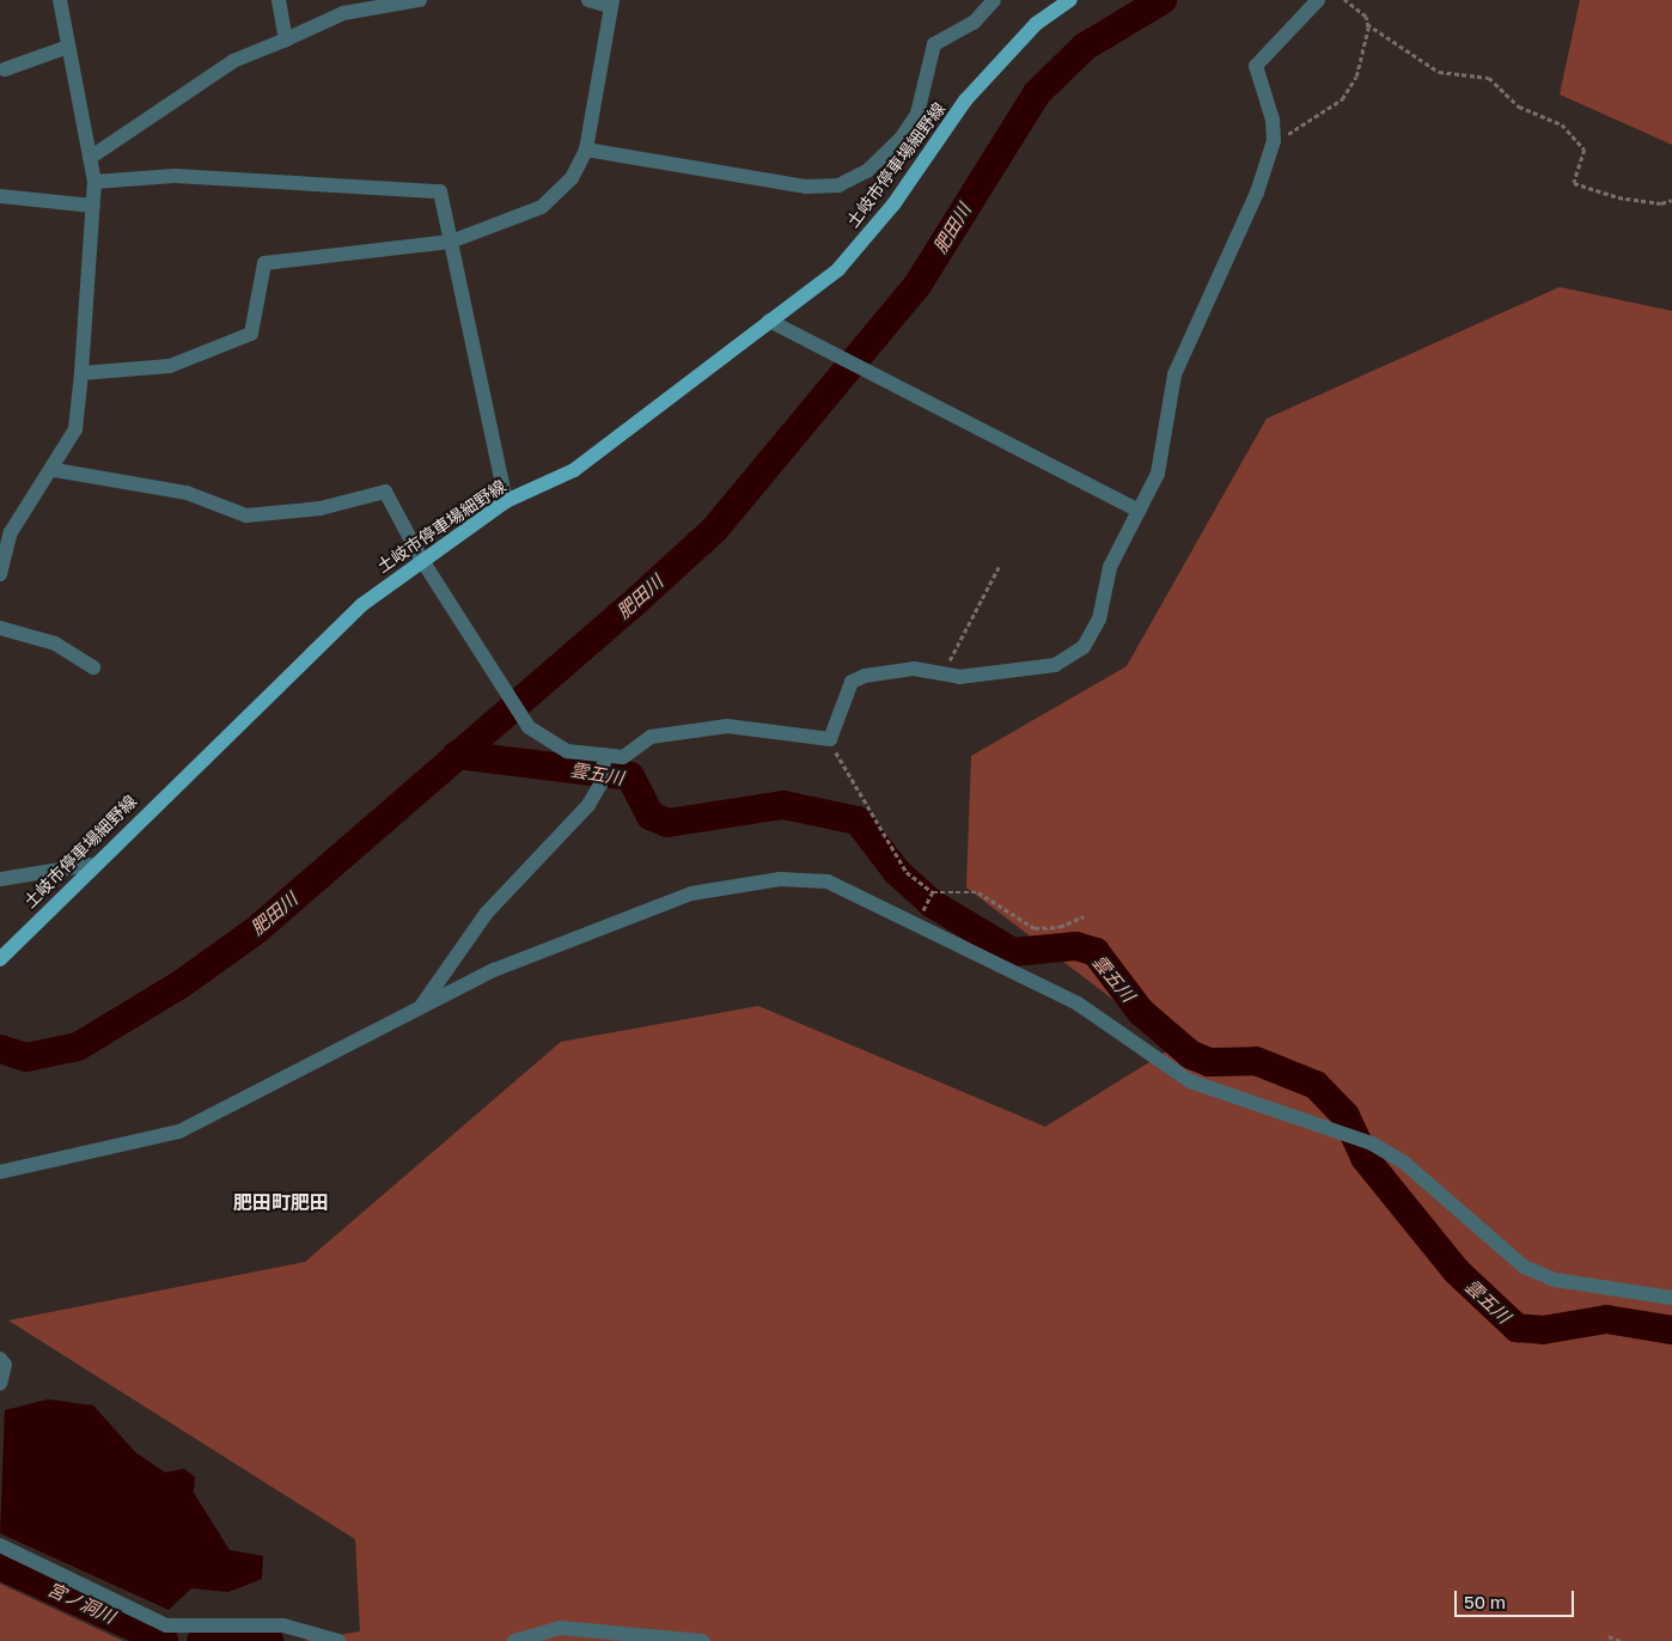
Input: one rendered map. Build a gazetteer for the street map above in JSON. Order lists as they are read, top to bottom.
{
  "streets": {
    "main road": ["土岐市停車場細野線"]
  },
  "districts": ["肥田町肥田"],
  "water": ["肥田川", "雲五川", "宮ノ洞川"],
  "scale_bar": "50 m"
}
